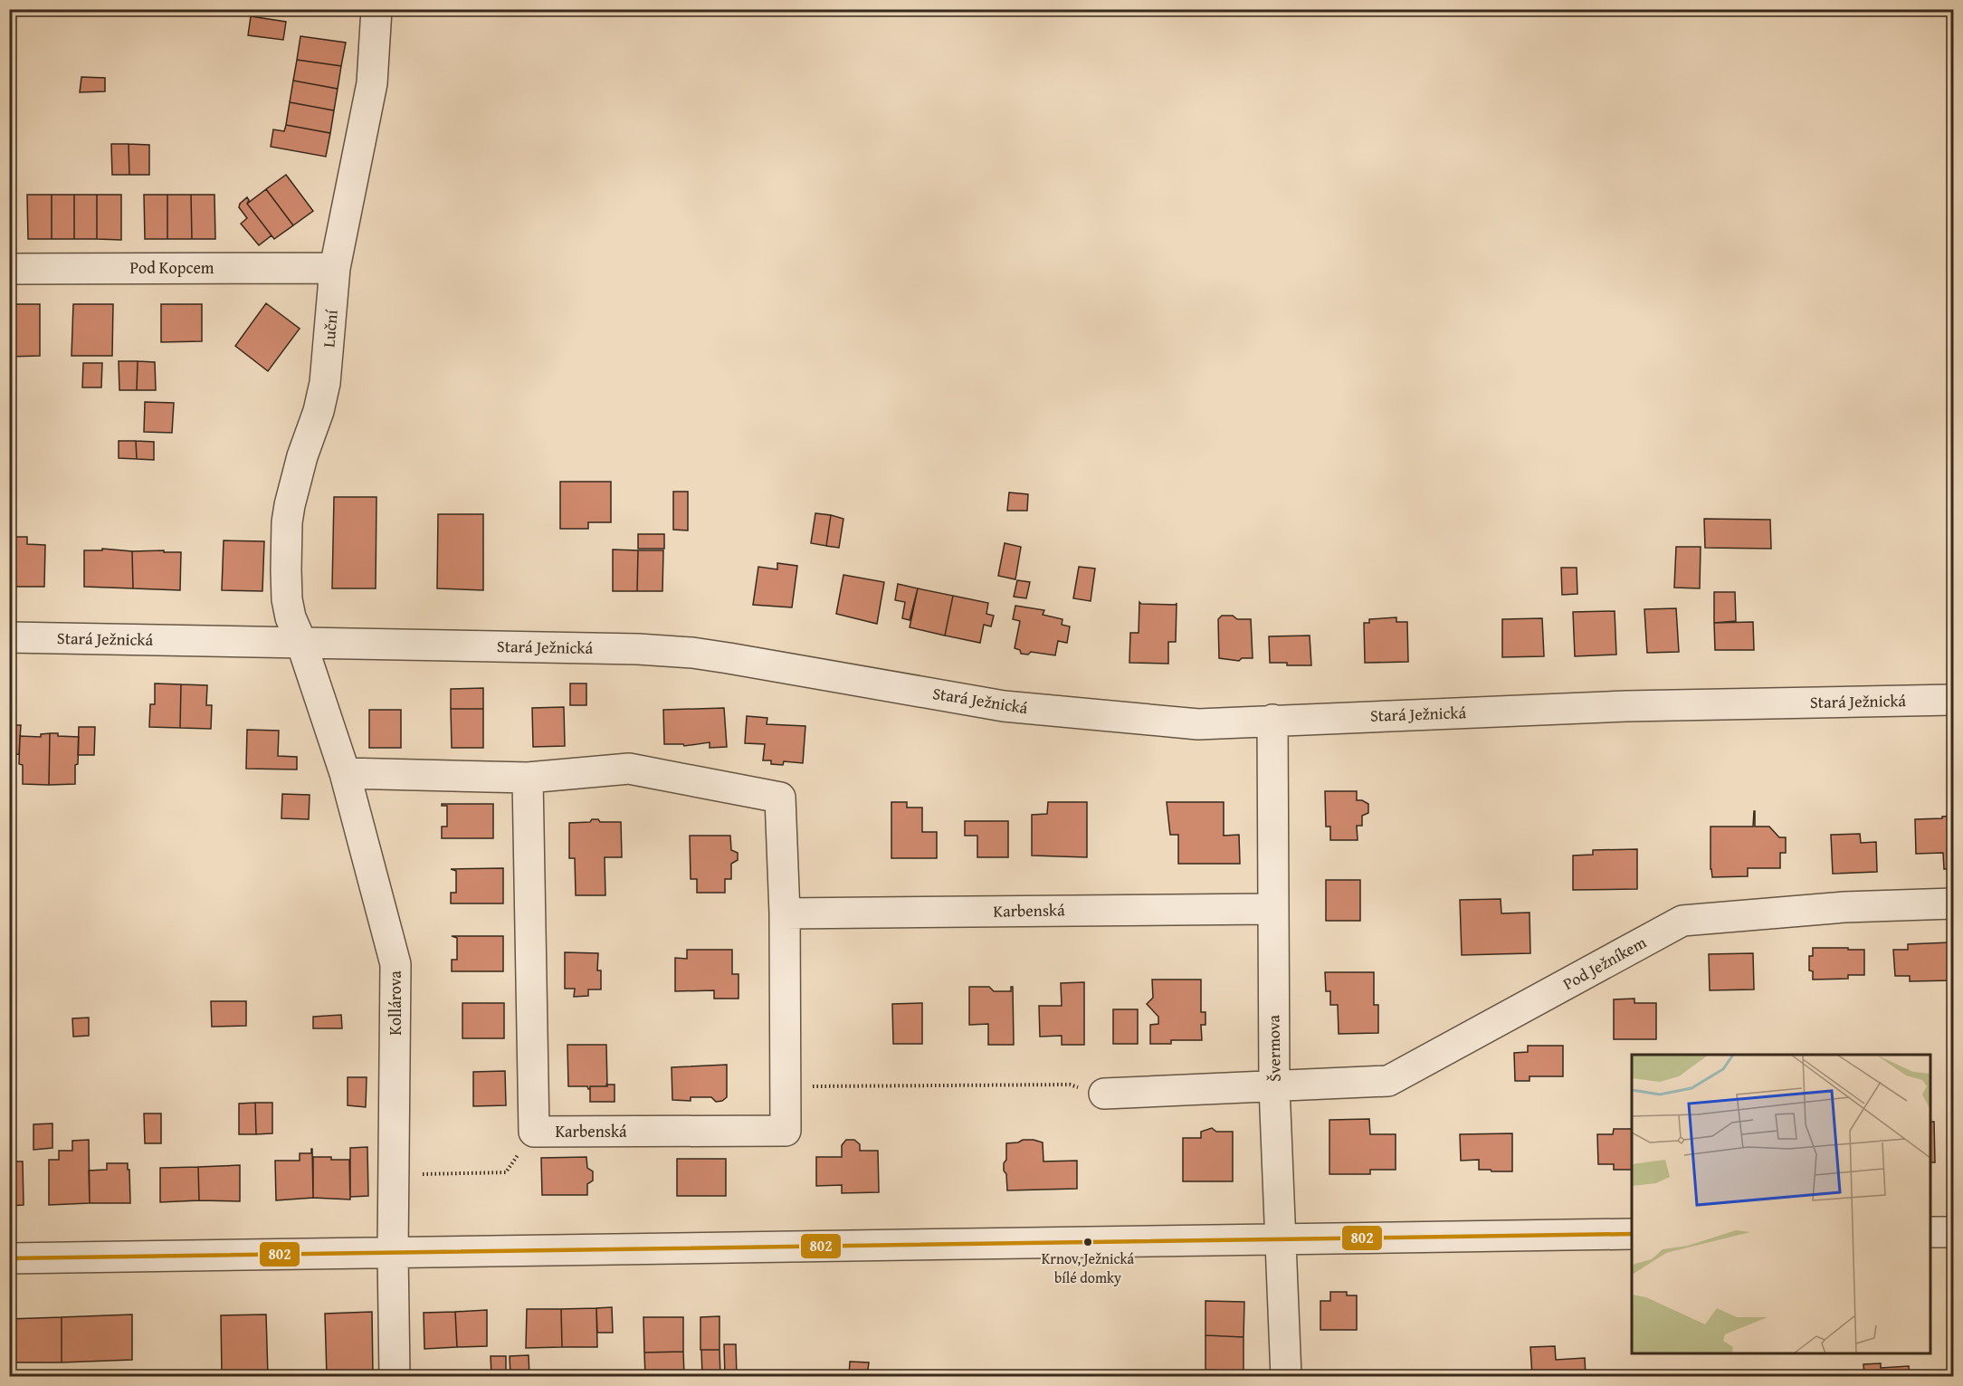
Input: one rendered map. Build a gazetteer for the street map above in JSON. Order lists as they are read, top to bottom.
{
  "streets": {
    "street": [
      "Pod Kopcem",
      "Luční",
      "Stará Ježnická",
      "Karbenská",
      "Pod Ježníkem",
      "Kollárova",
      "Švermova"
    ]
  },
  "crossings": [
    ["Pod Kopcem", "Luční"],
    ["Luční", "Stará Ježnická"],
    ["Luční", "Kollárova"],
    ["Stará Ježnická", "Kollárova"],
    ["Stará Ježnická", "Švermova"],
    ["Karbenská", "Kollárova"],
    ["Karbenská", "Švermova"],
    ["Pod Ježníkem", "Švermova"]
  ],
  "places": ["Krnov, Ježnická bílé domky"],
  "lines": ["transit line 802"]
}
